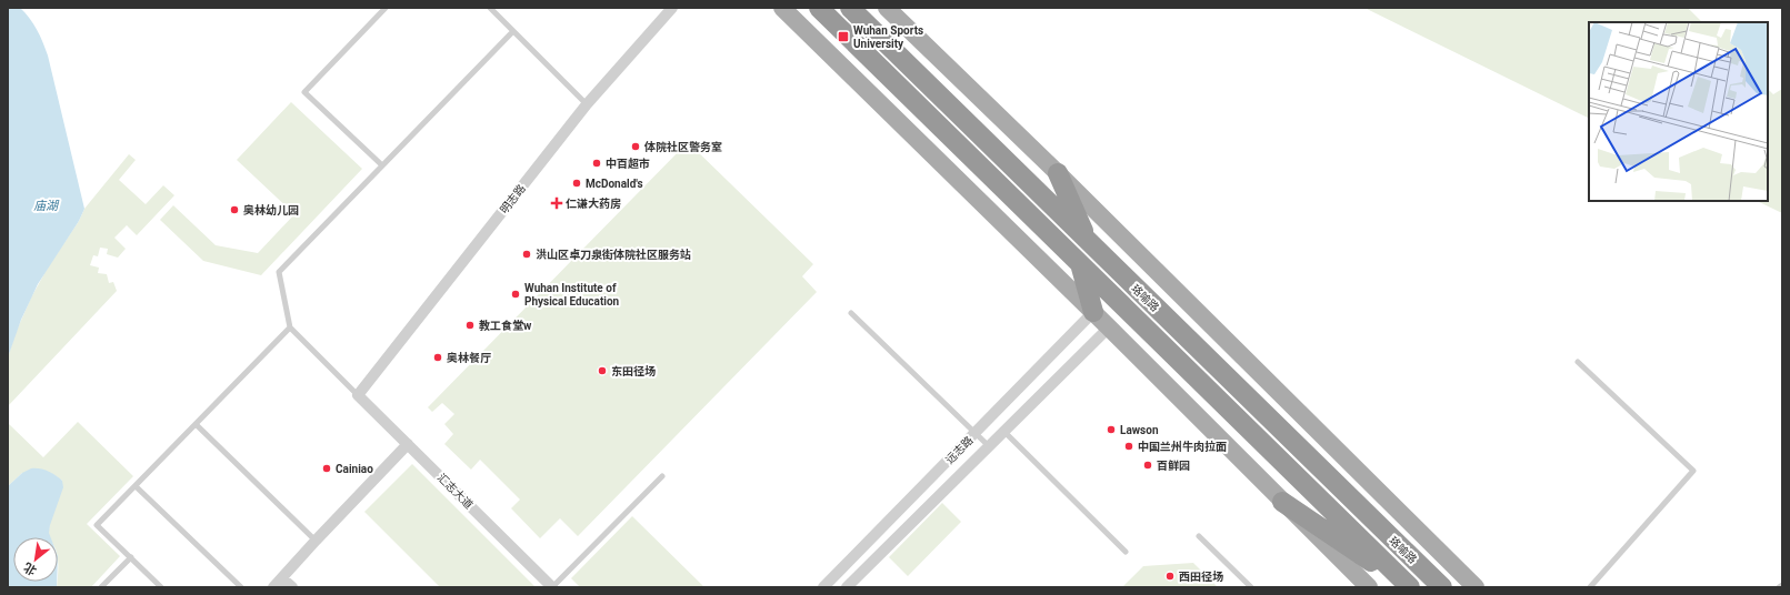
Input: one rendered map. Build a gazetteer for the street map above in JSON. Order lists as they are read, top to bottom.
{
  "streets": {
    "highway": ["珞喻路"],
    "street": ["明志路", "远志路", "汇志大道"]
  },
  "crossings": [
    ["明志路", "汇志大道"]
  ],
  "water": ["庙湖"],
  "places": {
    "transit": ["Wuhan Sports University"],
    "other": [
      "体院社区警务室",
      "中百超市",
      "McDonald's",
      "奥林幼儿园",
      "洪山区卓刀泉街体院社区服务站",
      "Wuhan Institute of Physical Education",
      "教工食堂w",
      "奥林餐厅",
      "东田径场",
      "Lawson",
      "中国兰州牛肉拉面",
      "百鲜园",
      "Cainiao",
      "西田径场"
    ],
    "health": ["仁谦大药房"]
  },
  "north": "bottom left"
}
